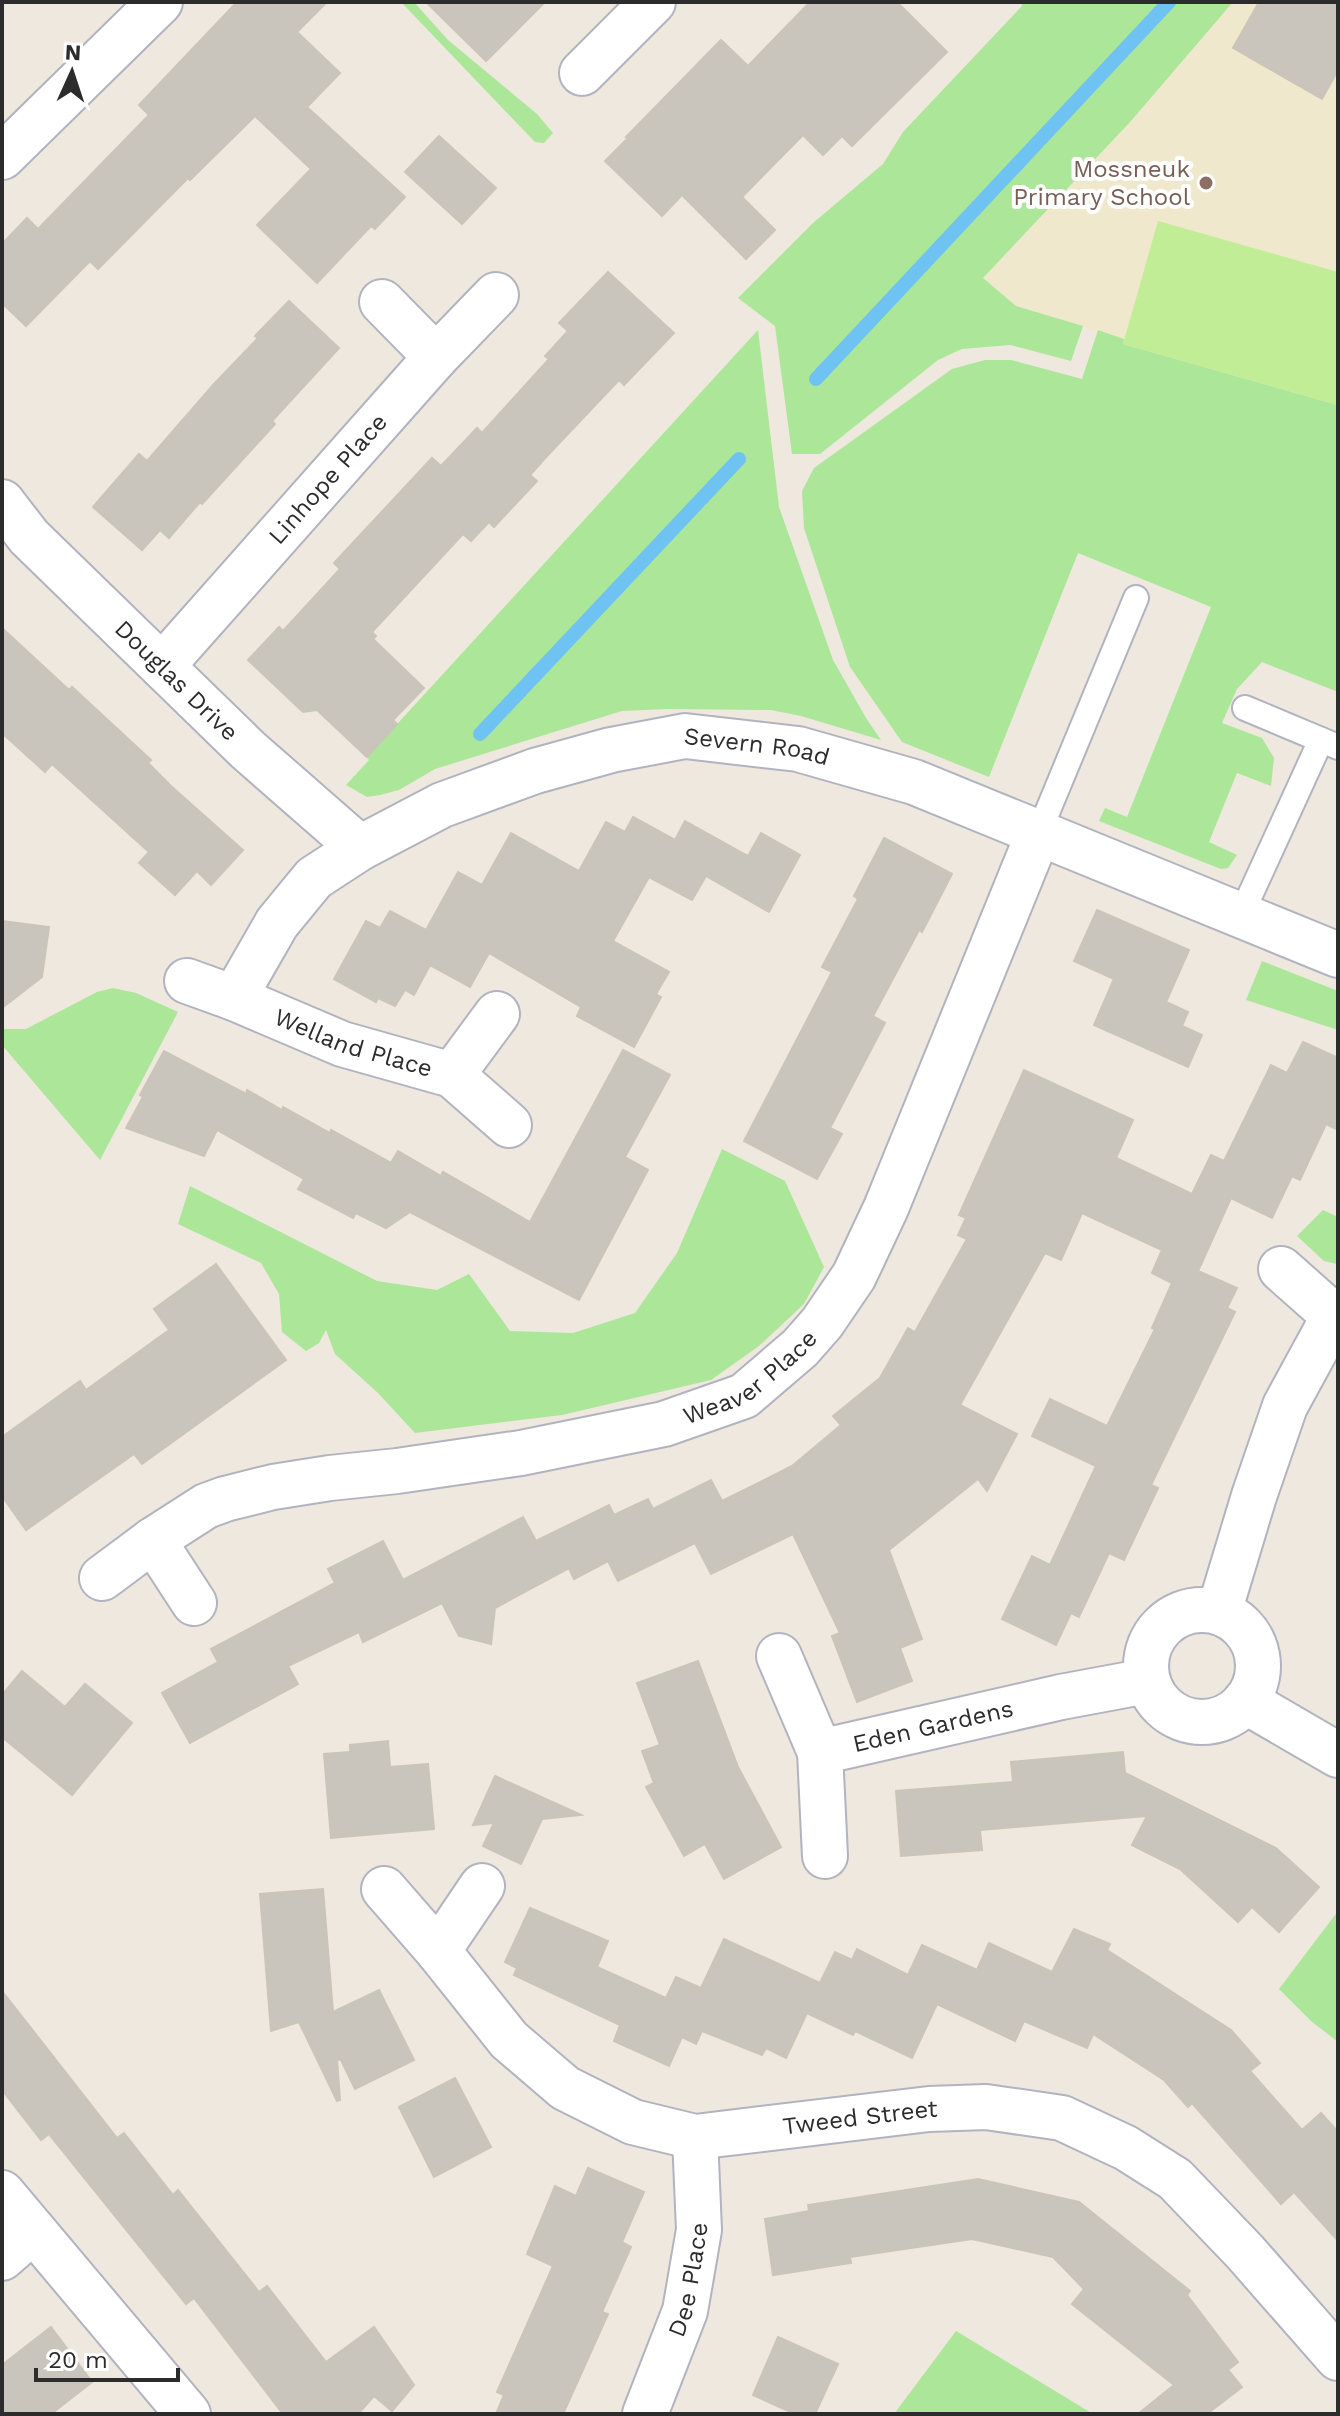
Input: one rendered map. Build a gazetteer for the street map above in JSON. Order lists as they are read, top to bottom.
{
  "streets": {
    "street": [
      "Linhope Place",
      "Douglas Drive",
      "Severn Road",
      "Welland Place",
      "Weaver Place",
      "Eden Gardens",
      "Tweed Street",
      "Dee Place"
    ]
  },
  "crossings": [
    ["Linhope Place", "Douglas Drive"],
    ["Douglas Drive", "Severn Road"],
    ["Severn Road", "Welland Place"],
    ["Severn Road", "Weaver Place"],
    ["Tweed Street", "Dee Place"]
  ],
  "places": ["Mossneuk Primary School"],
  "scale_bar": "20 m",
  "north": "top"
}
